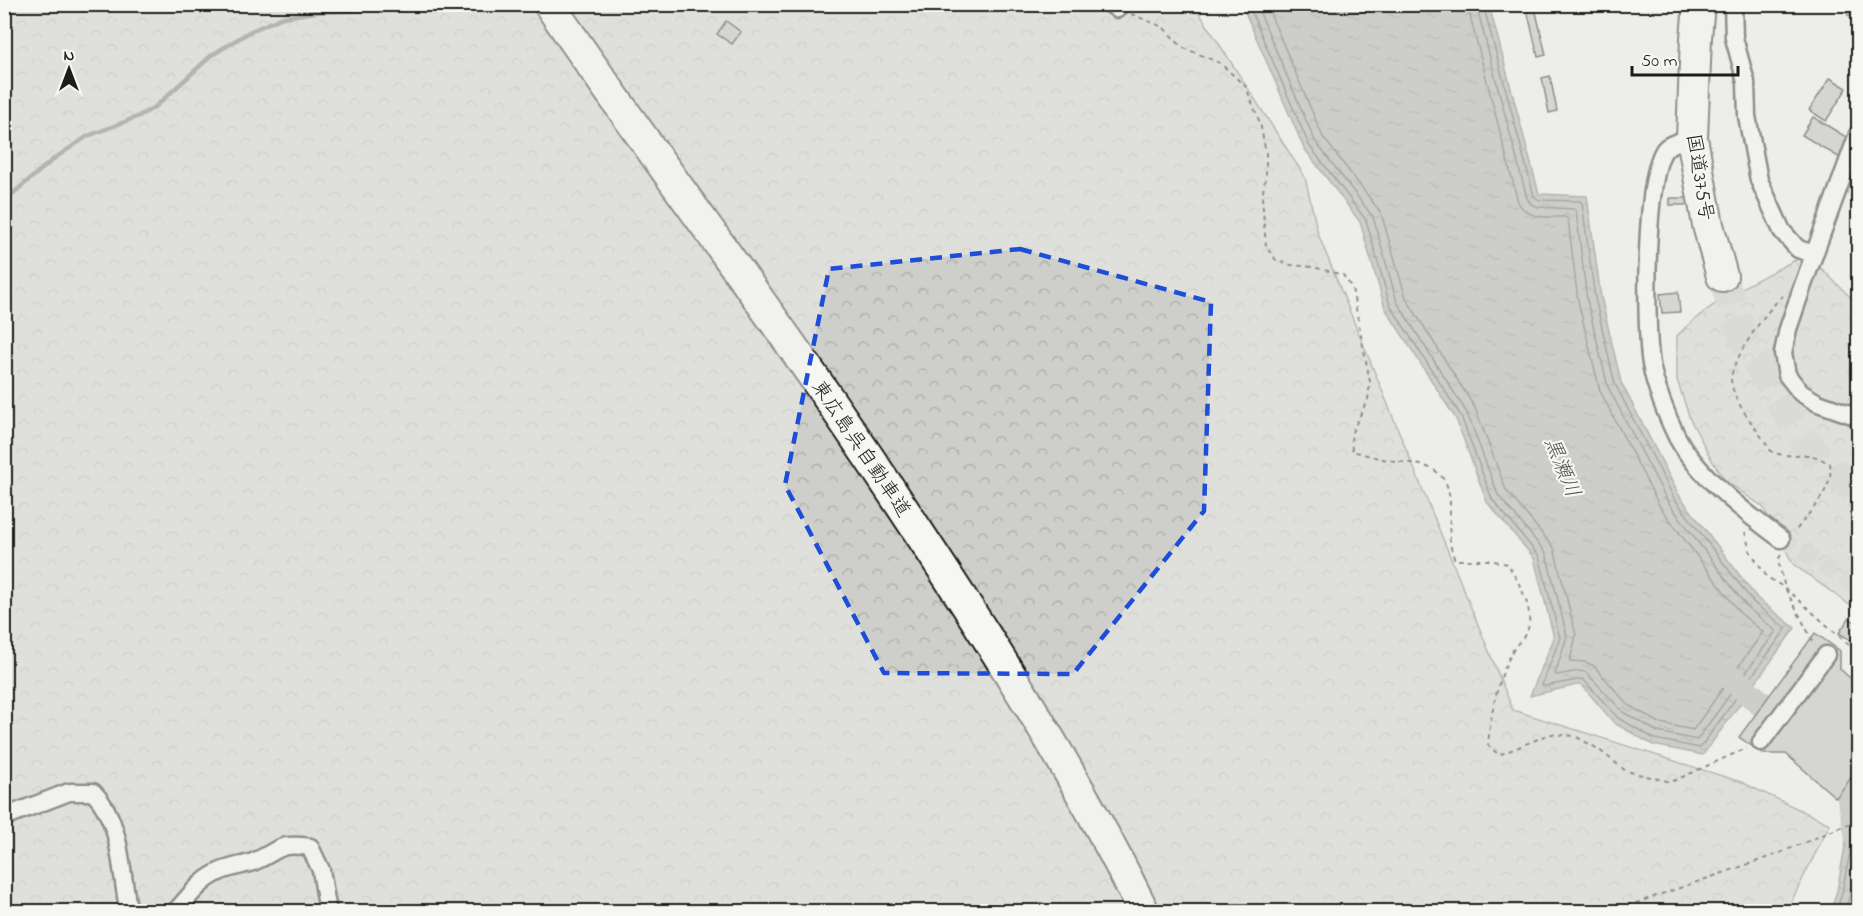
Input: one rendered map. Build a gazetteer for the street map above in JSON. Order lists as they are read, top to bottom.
{
  "streets": {
    "highway": ["国道375号", "東広島呉自動車道"]
  },
  "water": ["黒瀬川"],
  "scale_bar": "50 m",
  "north": "top"
}
